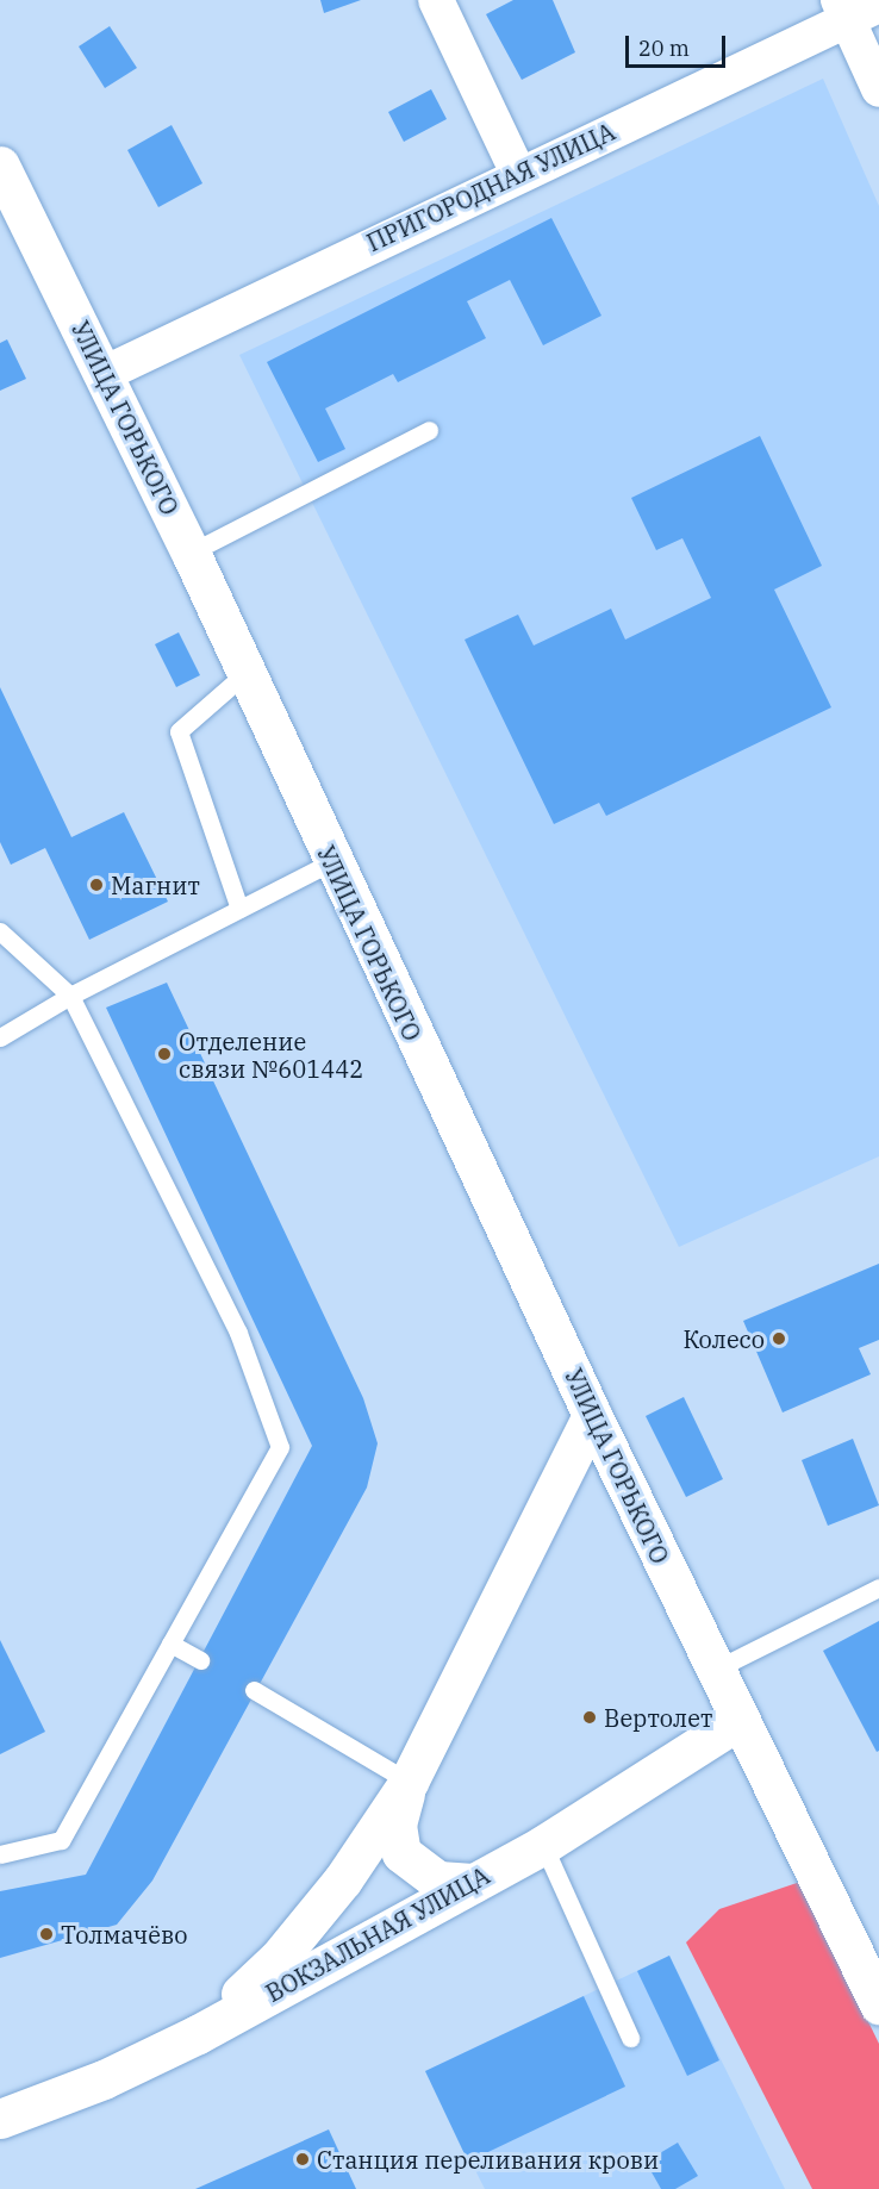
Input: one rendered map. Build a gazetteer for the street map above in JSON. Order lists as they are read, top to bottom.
{
  "streets": {
    "main road": ["УЛИЦА ГОРЬКОГО", "ВОКЗАЛЬНАЯ УЛИЦА"],
    "street": ["ПРИГОРОДНАЯ УЛИЦА"]
  },
  "crossings": [
    ["ПРИГОРОДНАЯ УЛИЦА", "УЛИЦА ГОРЬКОГО"],
    ["УЛИЦА ГОРЬКОГО", "ВОКЗАЛЬНАЯ УЛИЦА"]
  ],
  "places": [
    "Магнит",
    "Отделение связи №601442",
    "Колесо",
    "Вертолет",
    "Толмачёво",
    "Станция переливания крови"
  ],
  "scale_bar": "20 m"
}
